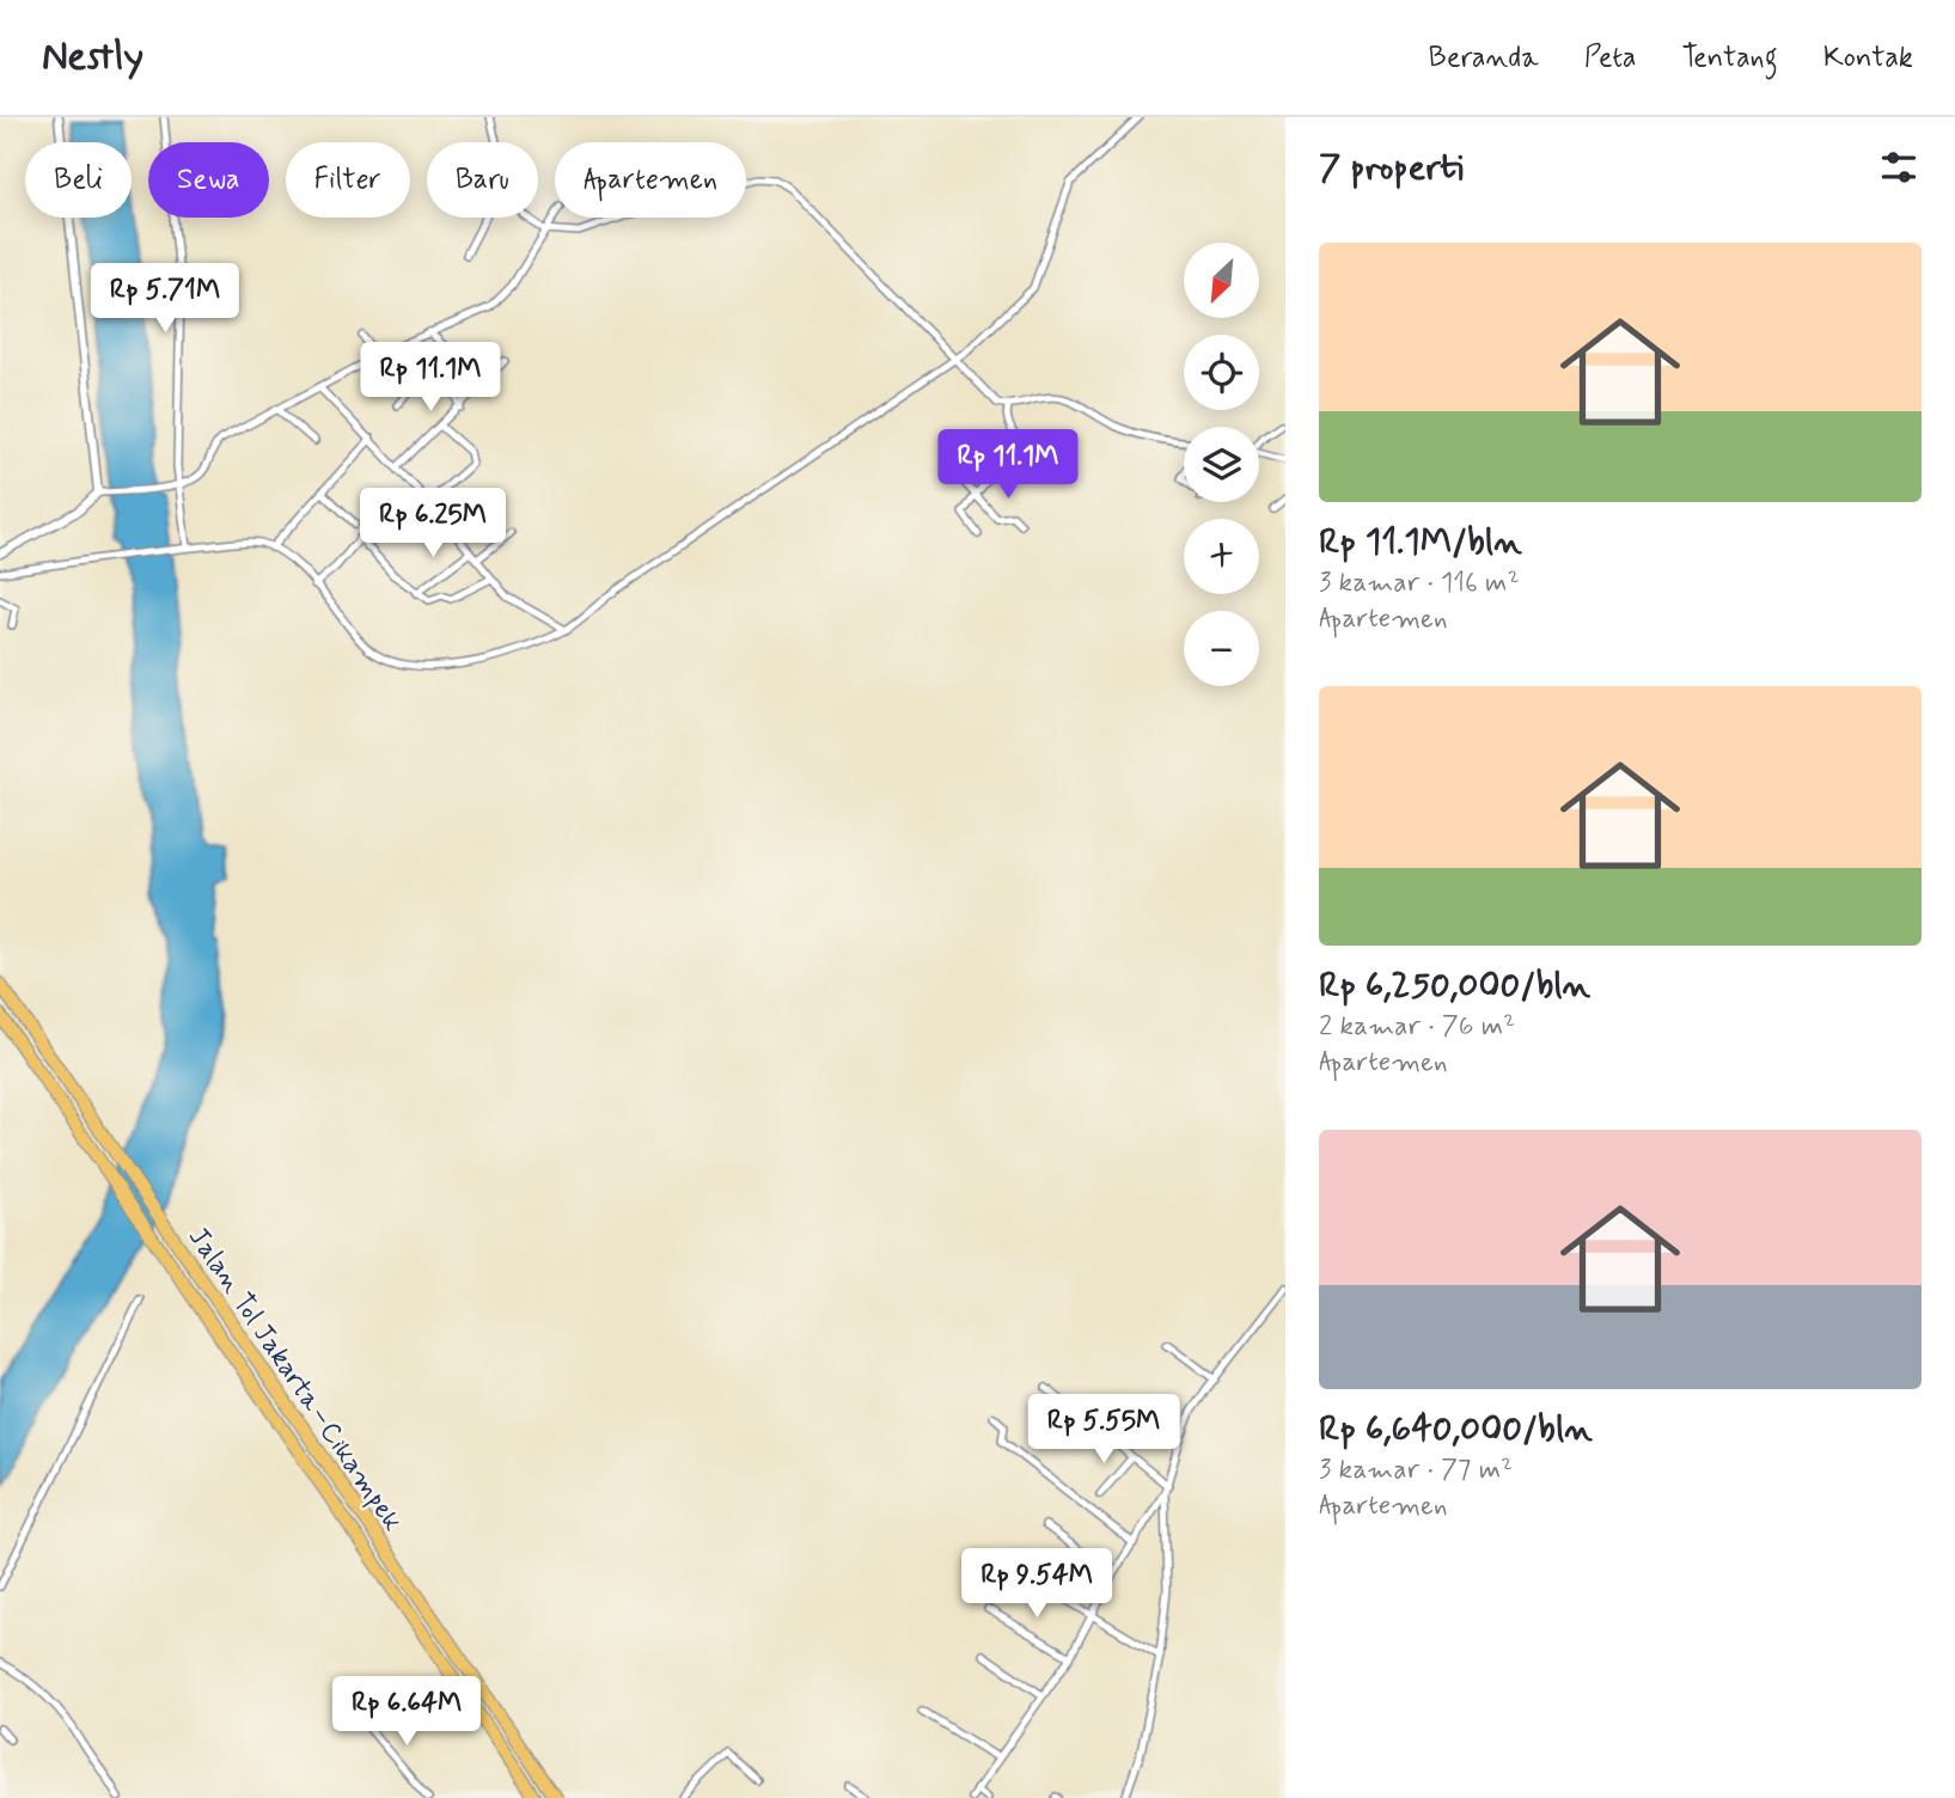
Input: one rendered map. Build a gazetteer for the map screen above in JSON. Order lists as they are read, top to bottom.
{
  "streets": {
    "highway": ["Jalan Tol Jakarta–Cikampek"]
  },
  "north": "bottom left",
  "page": {
    "header": "Nestly",
    "nav": [
      "Beranda",
      "Peta",
      "Tentang",
      "Kontak"
    ],
    "heading": "7 properti",
    "chip": [
      "Beli",
      "Sewa",
      "Filter",
      "Baru",
      "Apartemen"
    ],
    "list": [
      {
        "name": "Rp 11.1M/bln",
        "note": "3 kamar · 116 m² · Apartemen"
      },
      {
        "name": "Rp 6,250,000/bln",
        "note": "2 kamar · 76 m² · Apartemen"
      },
      {
        "name": "Rp 6,640,000/bln",
        "note": "3 kamar · 77 m² · Apartemen"
      }
    ],
    "map_buttons": ["+", "−"],
    "price": [
      "Rp 5.71M",
      "Rp 11.1M",
      "Rp 11.1M",
      "Rp 6.25M",
      "Rp 5.55M",
      "Rp 9.54M",
      "Rp 6.64M"
    ]
  }
}
